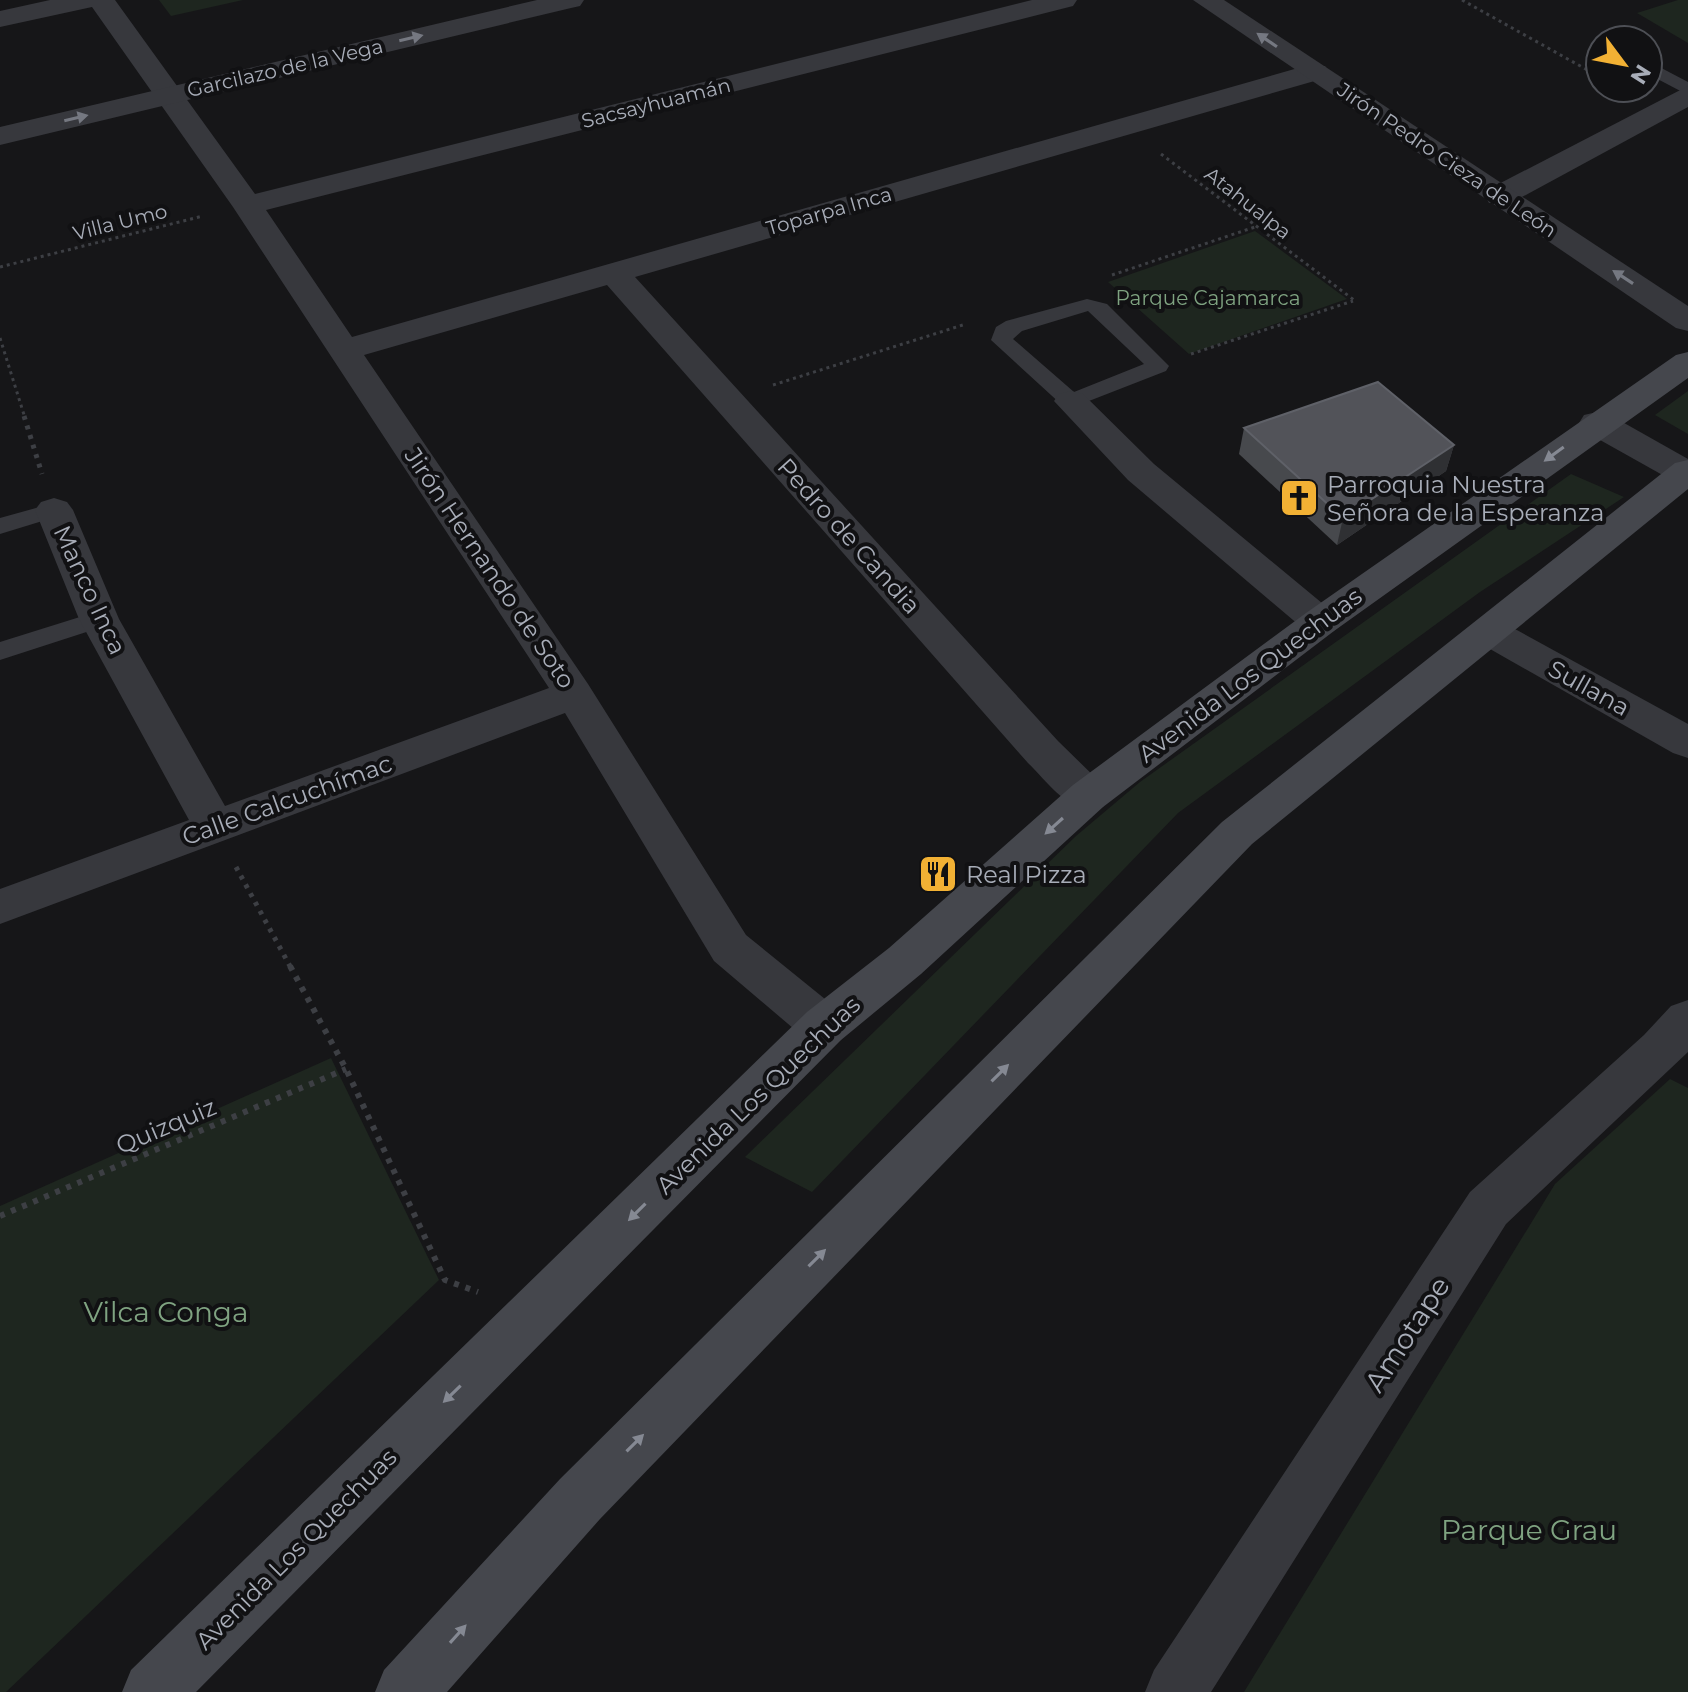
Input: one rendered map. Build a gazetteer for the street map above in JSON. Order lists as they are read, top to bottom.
{
  "streets": {
    "main road": ["Avenida Los Quechuas"],
    "street": [
      "Garcilazo de la Vega",
      "Sacsayhuamán",
      "Jirón Pedro Cieza de León",
      "Toparpa Inca",
      "Pedro de Candia",
      "Jirón Hernando de Soto",
      "Manco Inca",
      "Sullana",
      "Calle Calcuchímac",
      "Amotape"
    ],
    "path": ["Atahualpa", "Villa Umo", "Quizquiz"]
  },
  "crossings": [
    ["Garcilazo de la Vega", "Jirón Hernando de Soto"],
    ["Sacsayhuamán", "Villa Umo"],
    ["Sacsayhuamán", "Jirón Hernando de Soto"],
    ["Jirón Pedro Cieza de León", "Toparpa Inca"],
    ["Atahualpa", "Toparpa Inca"],
    ["Toparpa Inca", "Pedro de Candia"],
    ["Toparpa Inca", "Jirón Hernando de Soto"],
    ["Villa Umo", "Jirón Hernando de Soto"],
    ["Pedro de Candia", "Avenida Los Quechuas"],
    ["Jirón Hernando de Soto", "Avenida Los Quechuas"],
    ["Jirón Hernando de Soto", "Calle Calcuchímac"],
    ["Manco Inca", "Calle Calcuchímac"]
  ],
  "one_way": ["Garcilazo de la Vega", "Jirón Pedro Cieza de León"],
  "parks": ["Parque Cajamarca", "Vilca Conga", "Parque Grau"],
  "places": {
    "church": ["Parroquia Nuestra Señora de la Esperanza"],
    "restaurant": ["Real Pizza"]
  },
  "north": "bottom right"
}
